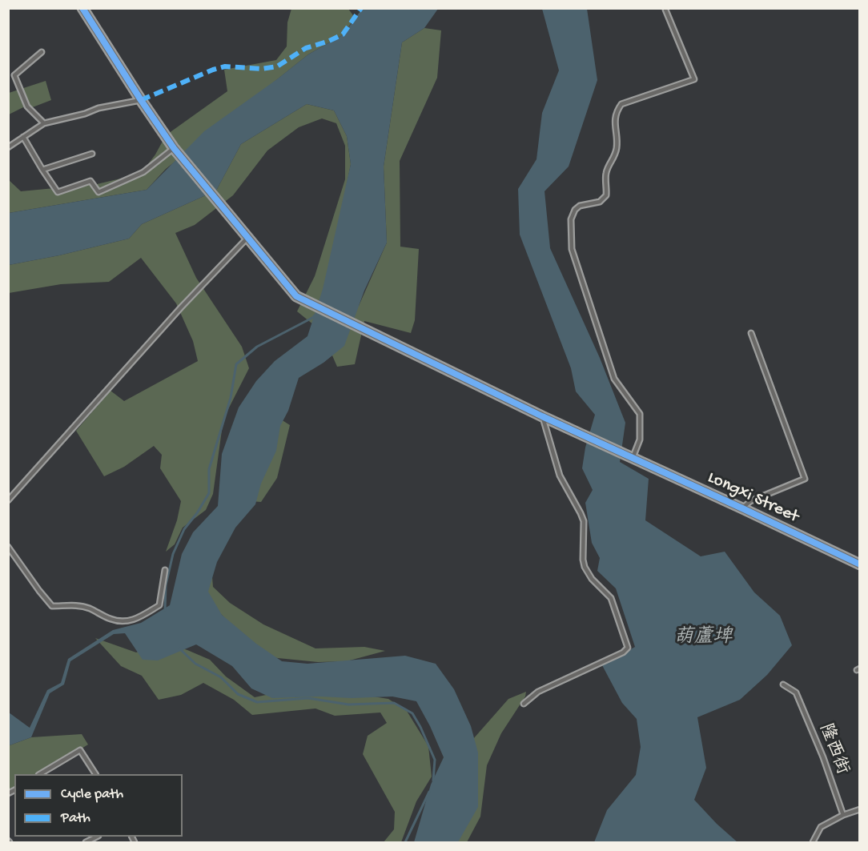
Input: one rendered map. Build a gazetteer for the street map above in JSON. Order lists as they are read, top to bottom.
{
  "streets": {
    "street": ["Longxi Street"],
    "lane": ["隆西街"]
  },
  "water": ["葫蘆埤"],
  "legend": ["Cycle path", "Path"]
}
